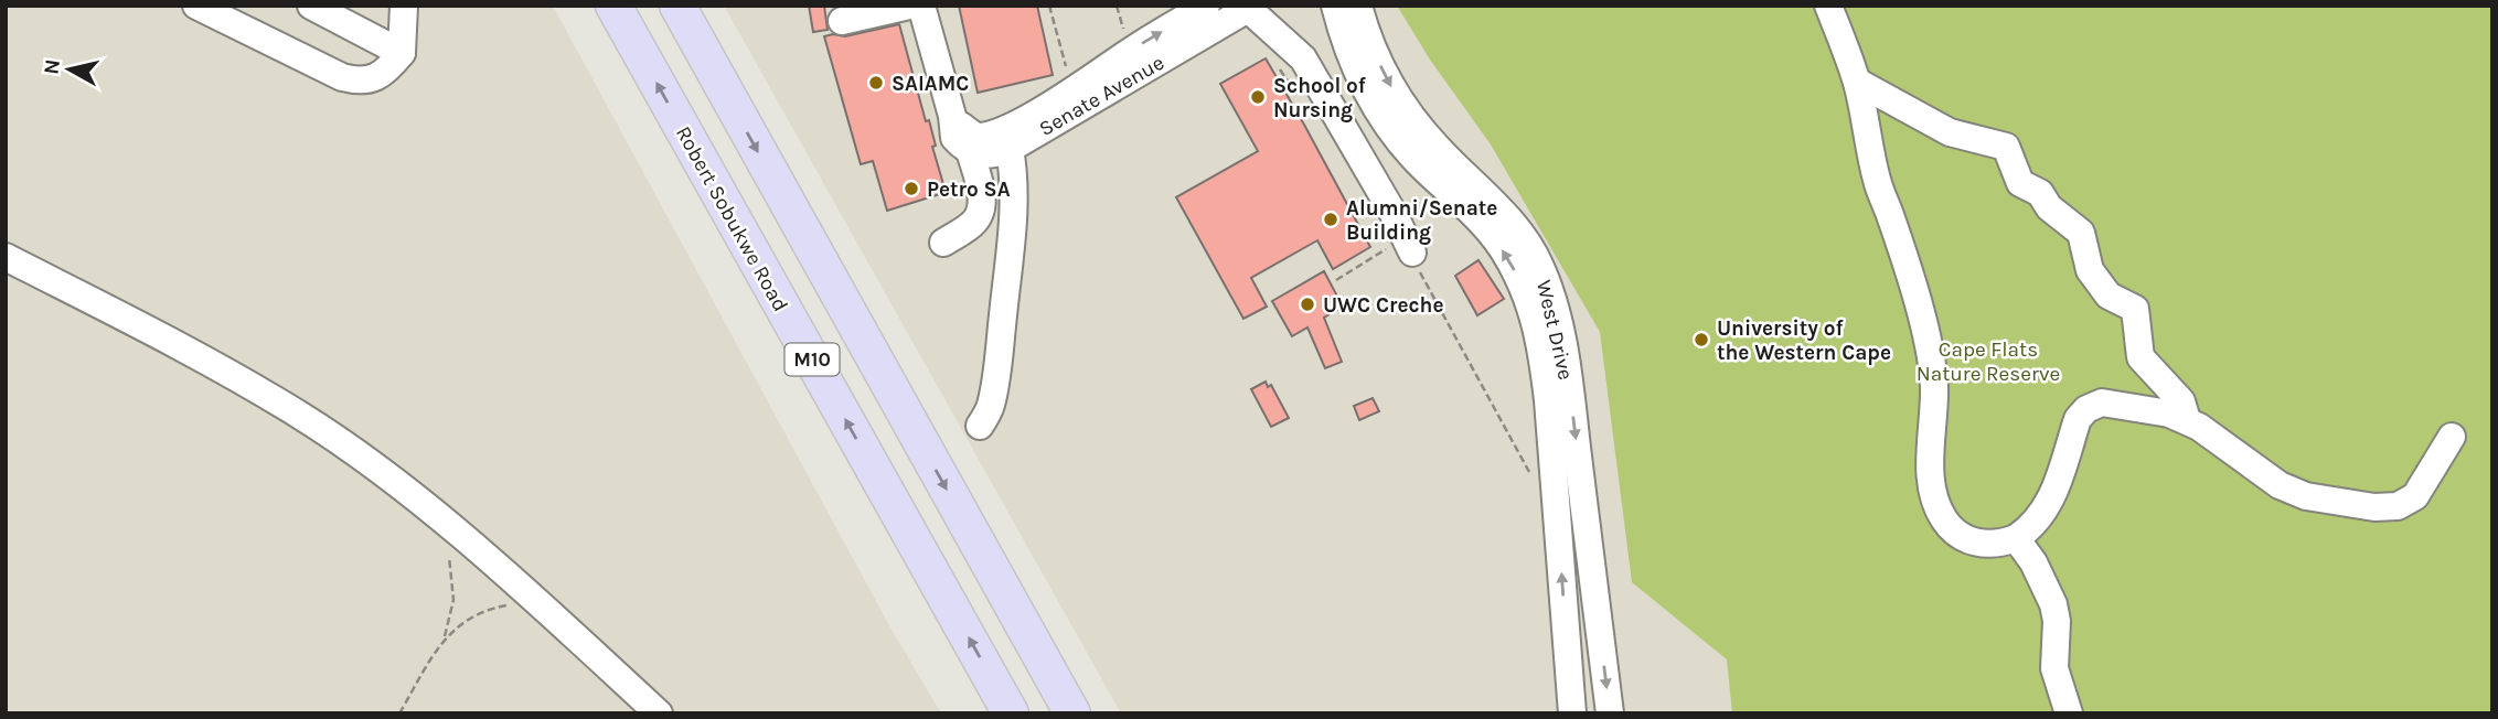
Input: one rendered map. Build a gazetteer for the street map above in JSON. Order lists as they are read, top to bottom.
{
  "streets": {
    "main road": ["Robert Sobukwe Road", "M10"],
    "lane": ["Senate Avenue", "West Drive"]
  },
  "parks": ["Cape Flats Nature Reserve"],
  "places": [
    "SAIAMC",
    "School of Nursing",
    "Petro SA",
    "Alumni/Senate Building",
    "UWC Creche",
    "University of the Western Cape"
  ],
  "north": "left"
}
